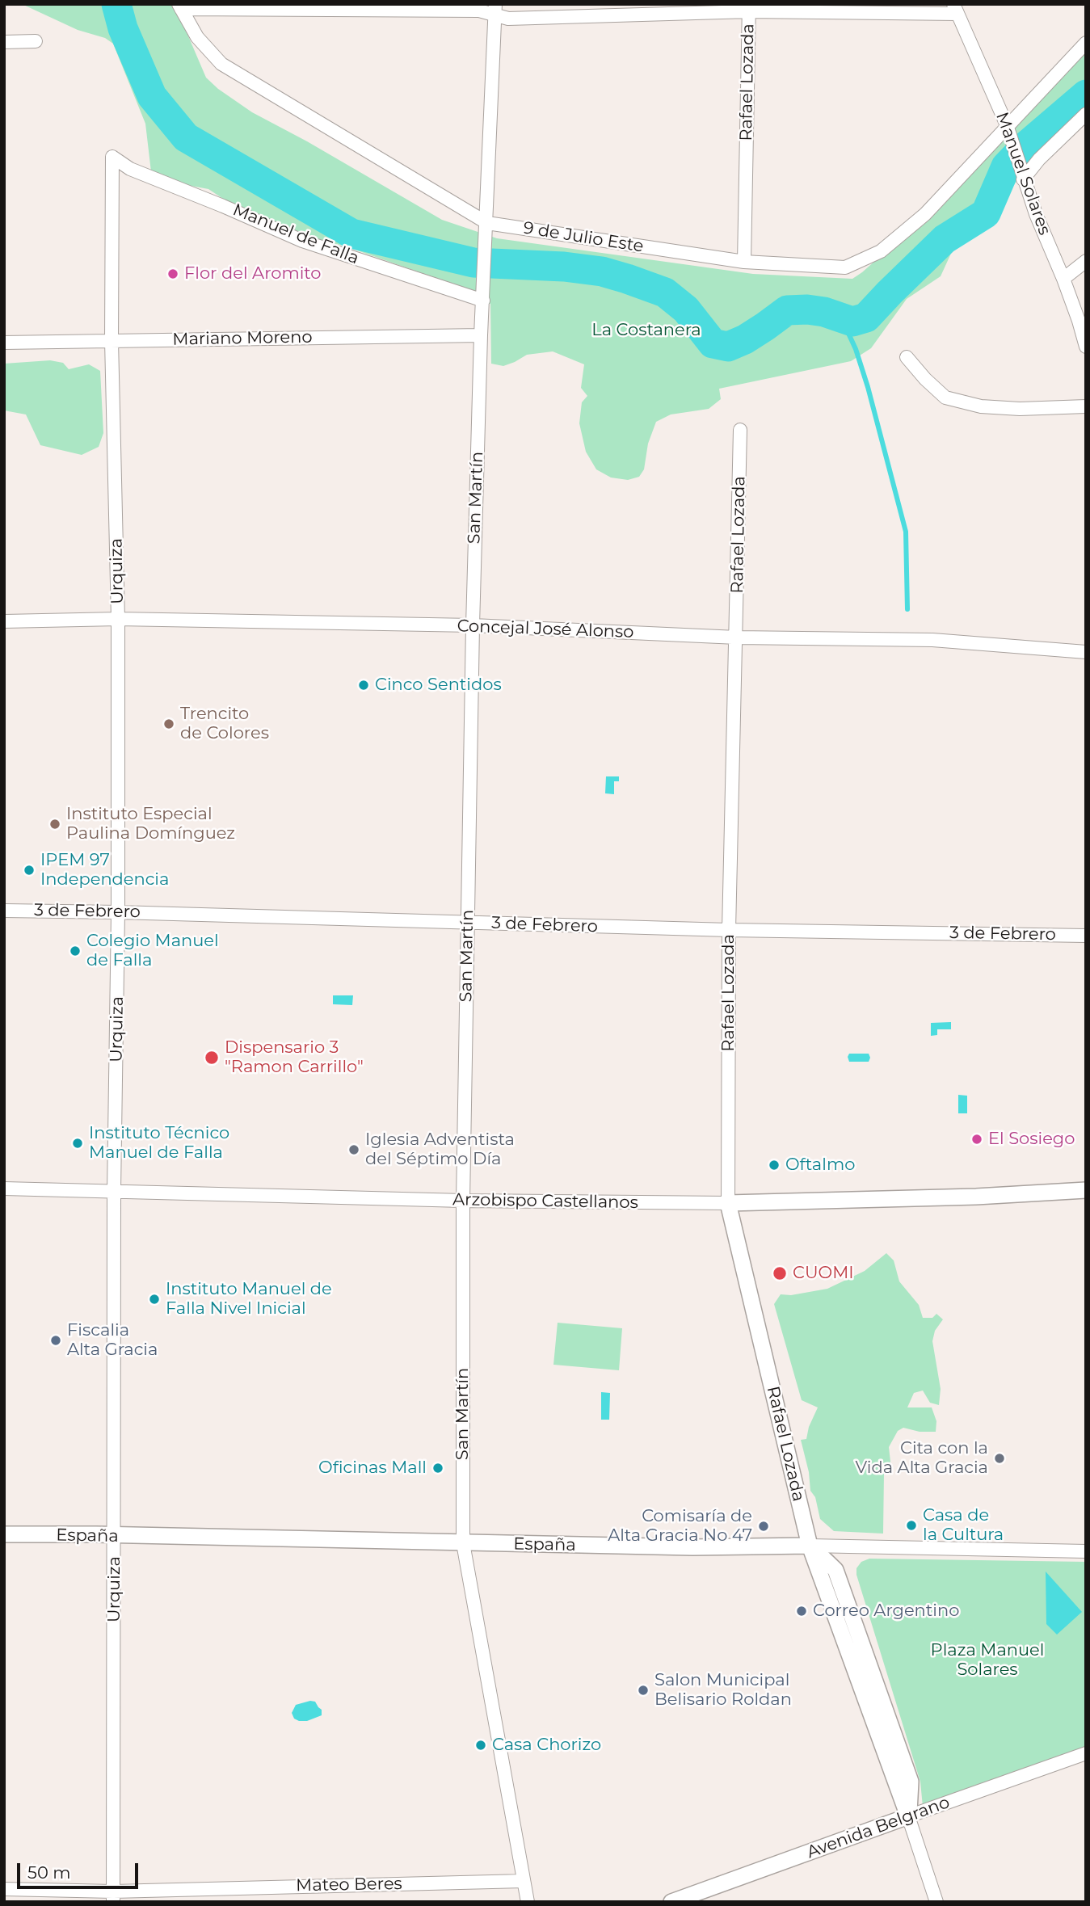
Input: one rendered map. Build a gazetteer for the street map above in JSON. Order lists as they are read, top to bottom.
{
  "streets": {
    "street": [
      "Rafael Lozada",
      "Manuel Solares",
      "Manuel de Falla",
      "9 de Julio Este",
      "Mariano Moreno",
      "San Martín",
      "Urquiza",
      "Concejal José Alonso",
      "3 de Febrero",
      "Arzobispo Castellanos",
      "España",
      "Avenida Belgrano",
      "Mateo Beres"
    ]
  },
  "crossings": [
    ["Rafael Lozada", "9 de Julio Este"],
    ["Rafael Lozada", "Concejal José Alonso"],
    ["Rafael Lozada", "3 de Febrero"],
    ["Rafael Lozada", "Arzobispo Castellanos"],
    ["Rafael Lozada", "España"],
    ["Manuel Solares", "9 de Julio Este"],
    ["Manuel de Falla", "San Martín"],
    ["Manuel de Falla", "Urquiza"],
    ["9 de Julio Este", "San Martín"],
    ["Mariano Moreno", "San Martín"],
    ["Mariano Moreno", "Urquiza"],
    ["San Martín", "Concejal José Alonso"],
    ["San Martín", "3 de Febrero"],
    ["San Martín", "Arzobispo Castellanos"],
    ["San Martín", "España"],
    ["San Martín", "Mateo Beres"],
    ["Urquiza", "Concejal José Alonso"],
    ["Urquiza", "3 de Febrero"],
    ["Urquiza", "Arzobispo Castellanos"],
    ["Urquiza", "España"],
    ["Urquiza", "Mateo Beres"]
  ],
  "parks": ["La Costanera", "Plaza Manuel Solares"],
  "places": [
    "Flor del Aromito",
    "Cinco Sentidos",
    "Trencito de Colores",
    "Instituto Especial Paulina Domínguez",
    "IPEM 97 Independencia",
    "Colegio Manuel de Falla",
    "Dispensario 3 \"Ramon Carrillo\"",
    "El Sosiego",
    "Instituto Técnico Manuel de Falla",
    "Iglesia Adventista del Séptimo Día",
    "Oftalmo",
    "CUOMI",
    "Instituto Manuel de Falla Nivel Inicial",
    "Fiscalia Alta Gracia",
    "Cita con la Vida Alta Gracia",
    "Oficinas Mall",
    "Casa de la Cultura",
    "Comisaría de Alta Gracia No 47",
    "Correo Argentino",
    "Salon Municipal Belisario Roldan",
    "Casa Chorizo"
  ],
  "scale_bar": "50 m"
}
